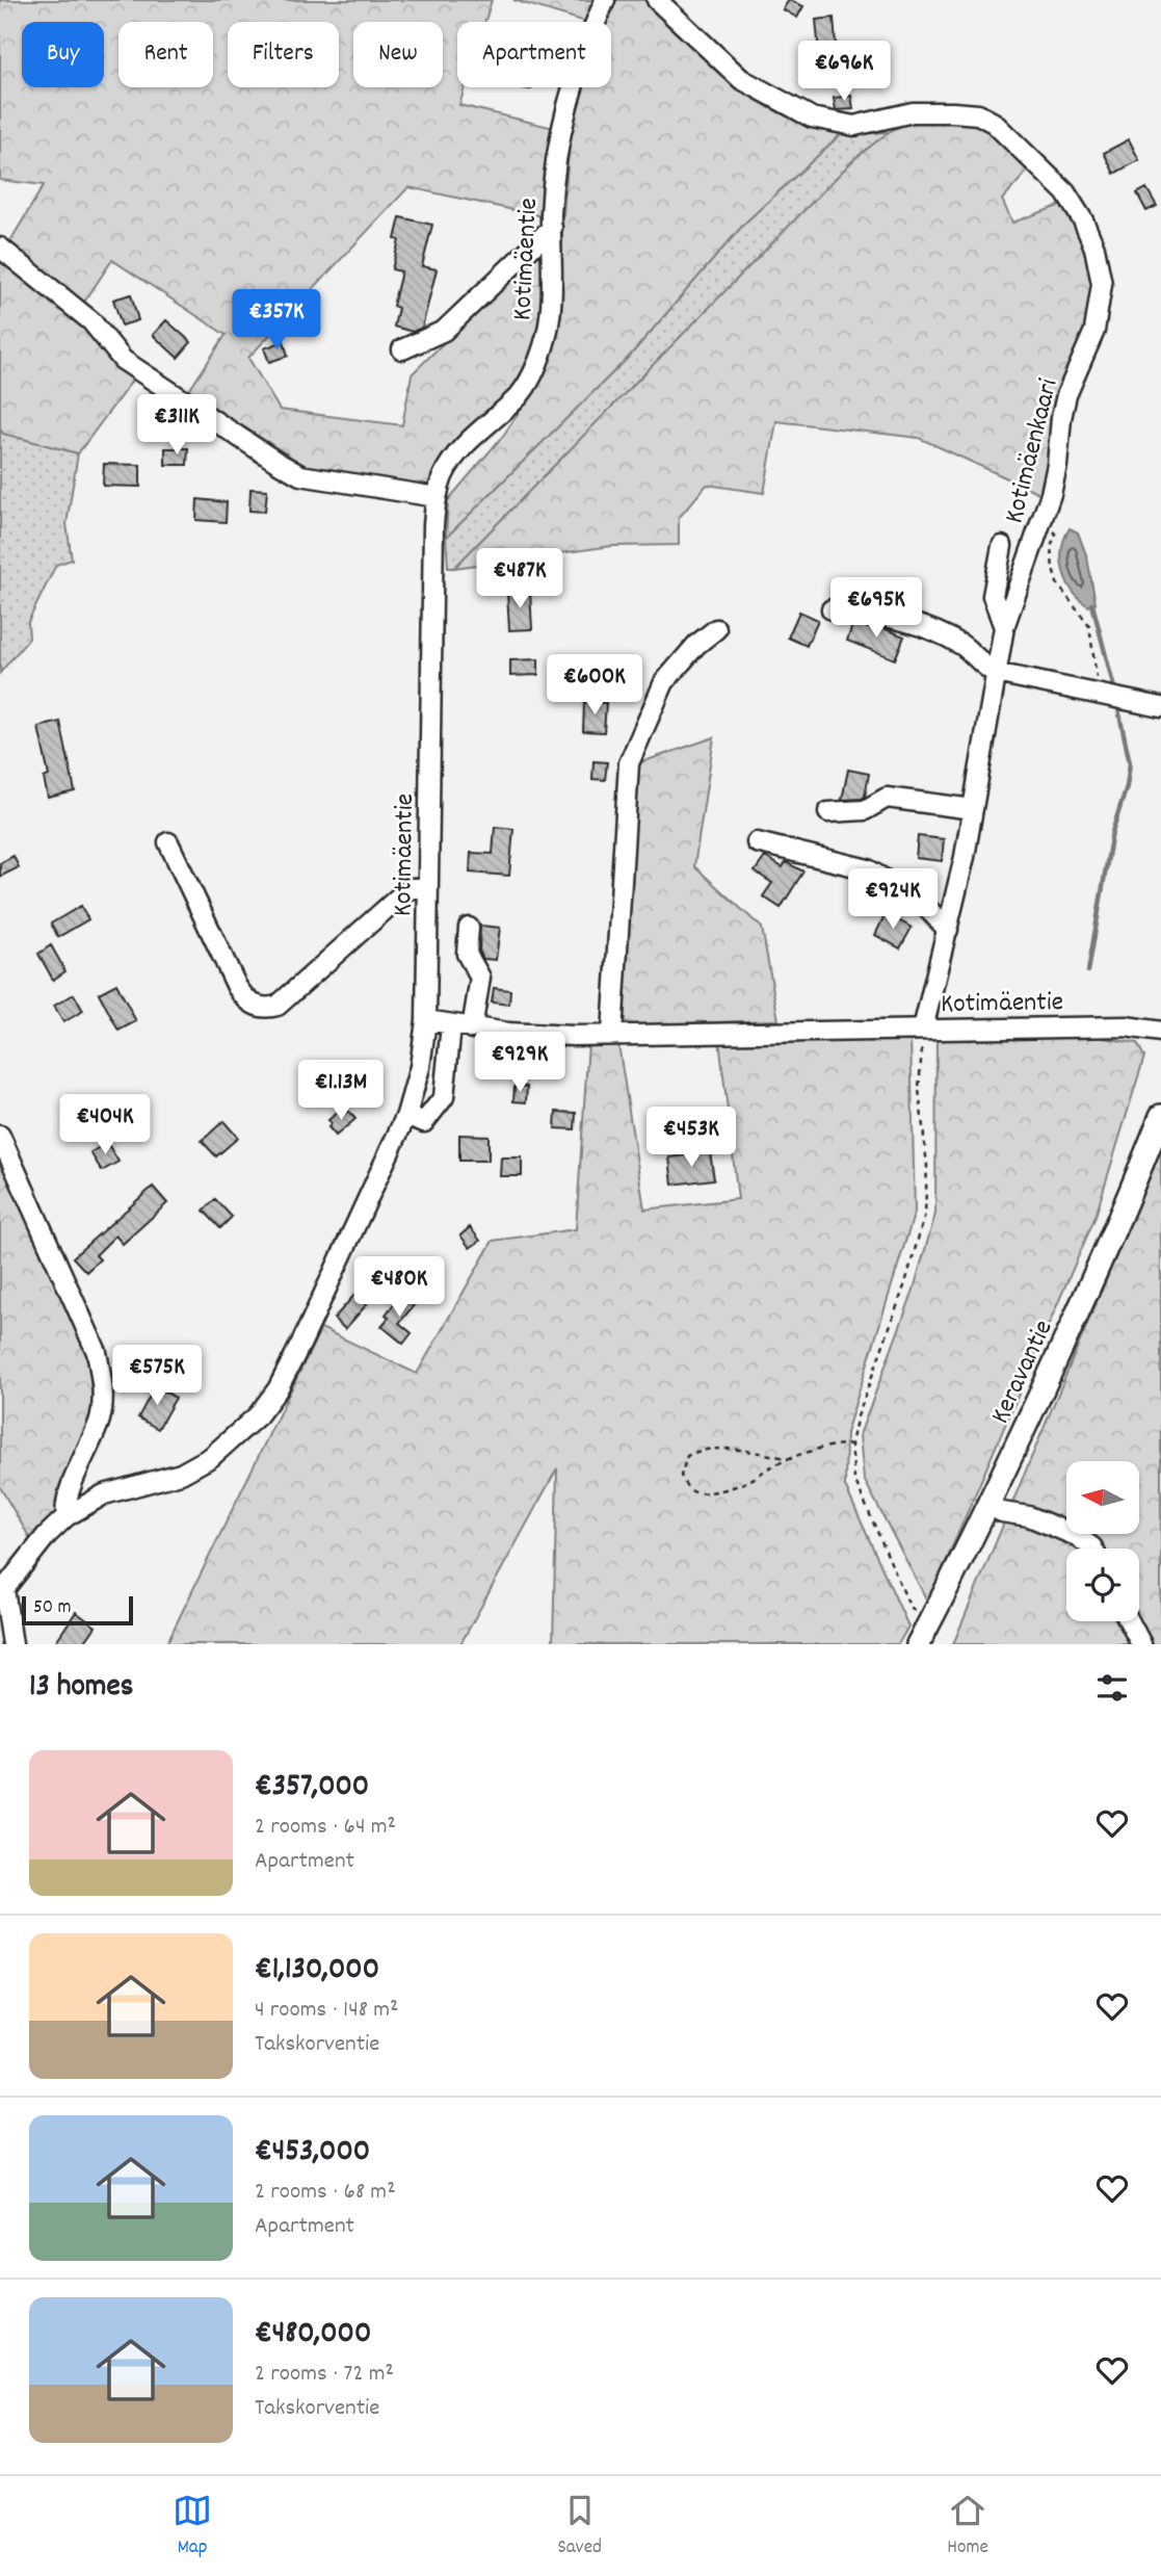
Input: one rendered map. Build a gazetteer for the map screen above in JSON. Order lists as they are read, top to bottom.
{
  "streets": {
    "main road": ["Keravantie"],
    "street": ["Kotimäentie", "Kotimäenkaari"]
  },
  "crossings": [
    ["Kotimäentie", "Kotimäenkaari"]
  ],
  "scale_bar": "50 m",
  "north": "left",
  "page": {
    "chip": [
      "Buy",
      "Rent",
      "Filters",
      "New",
      "Apartment"
    ],
    "price": [
      "€696K",
      "€357K",
      "€311K",
      "€487K",
      "€695K",
      "€600K",
      "€924K",
      "€929K",
      "€1.13M",
      "€404K",
      "€453K",
      "€480K",
      "€575K"
    ],
    "scale": "50 m",
    "heading": "13 homes",
    "list": [
      {
        "name": "€357,000",
        "note": "2 rooms · 64 m² · Apartment"
      },
      {
        "name": "€1,130,000",
        "note": "4 rooms · 148 m² · Takskorventie"
      },
      {
        "name": "€453,000",
        "note": "2 rooms · 68 m² · Apartment"
      },
      {
        "name": "€480,000",
        "note": "2 rooms · 72 m² · Takskorventie"
      }
    ],
    "tabs": ["Map", "Saved", "Home"]
  }
}
